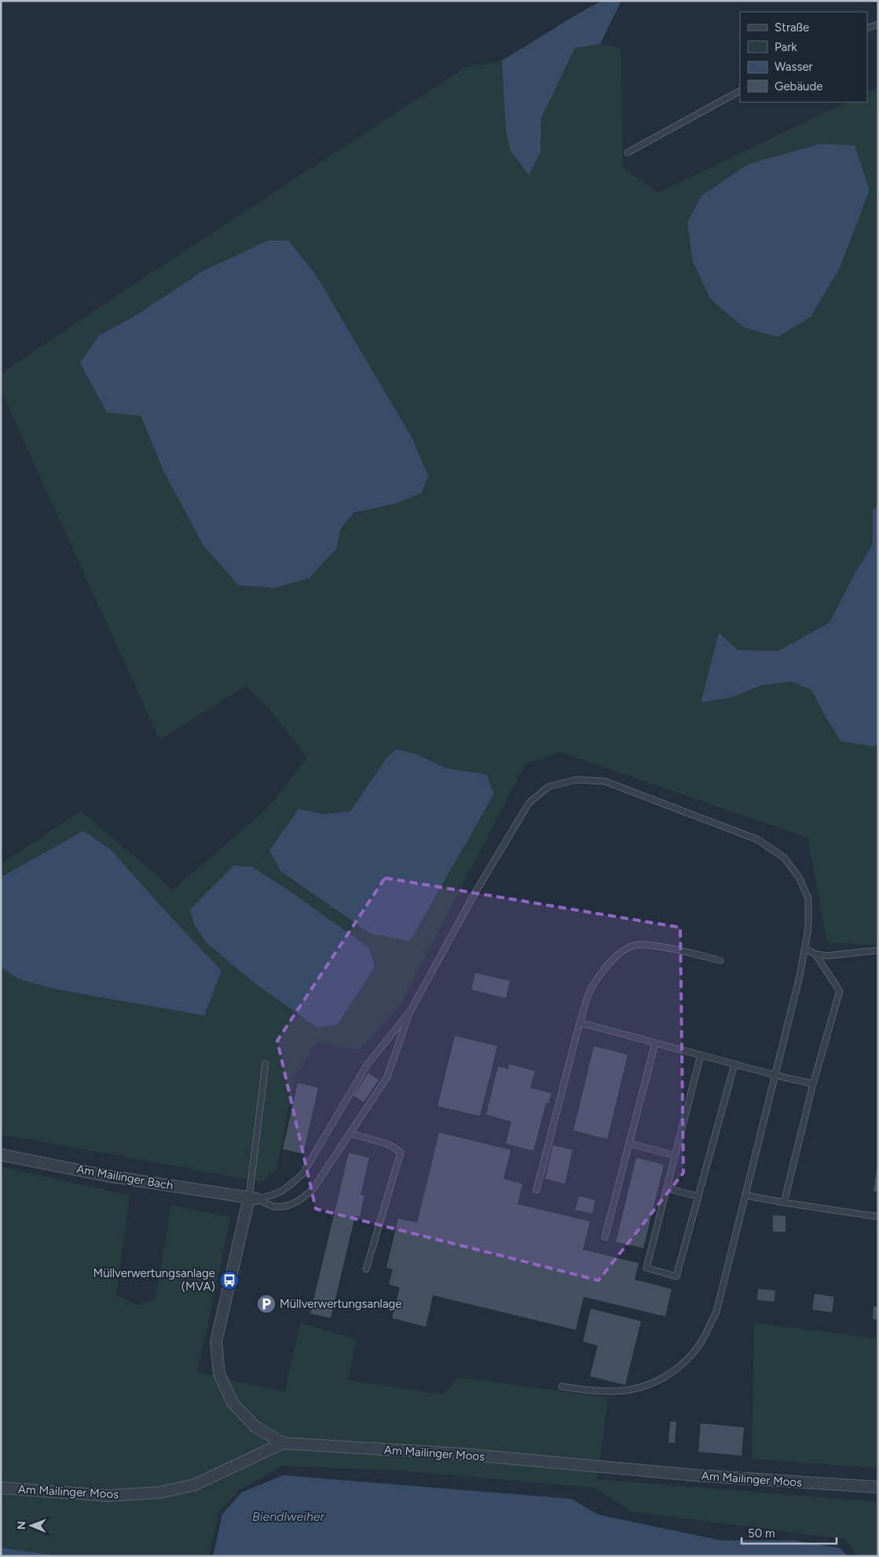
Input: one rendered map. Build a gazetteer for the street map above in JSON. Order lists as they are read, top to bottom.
{
  "streets": {
    "street": ["Am Mailinger Bach", "Am Mailinger Moos"]
  },
  "water": ["Biendlweiher"],
  "places": {
    "bus stop": ["Müllverwertungsanlage (MVA)"],
    "parking": ["Müllverwertungsanlage"]
  },
  "legend": [
    "Straße",
    "Park",
    "Wasser",
    "Gebäude"
  ],
  "scale_bar": "50 m",
  "north": "left"
}
